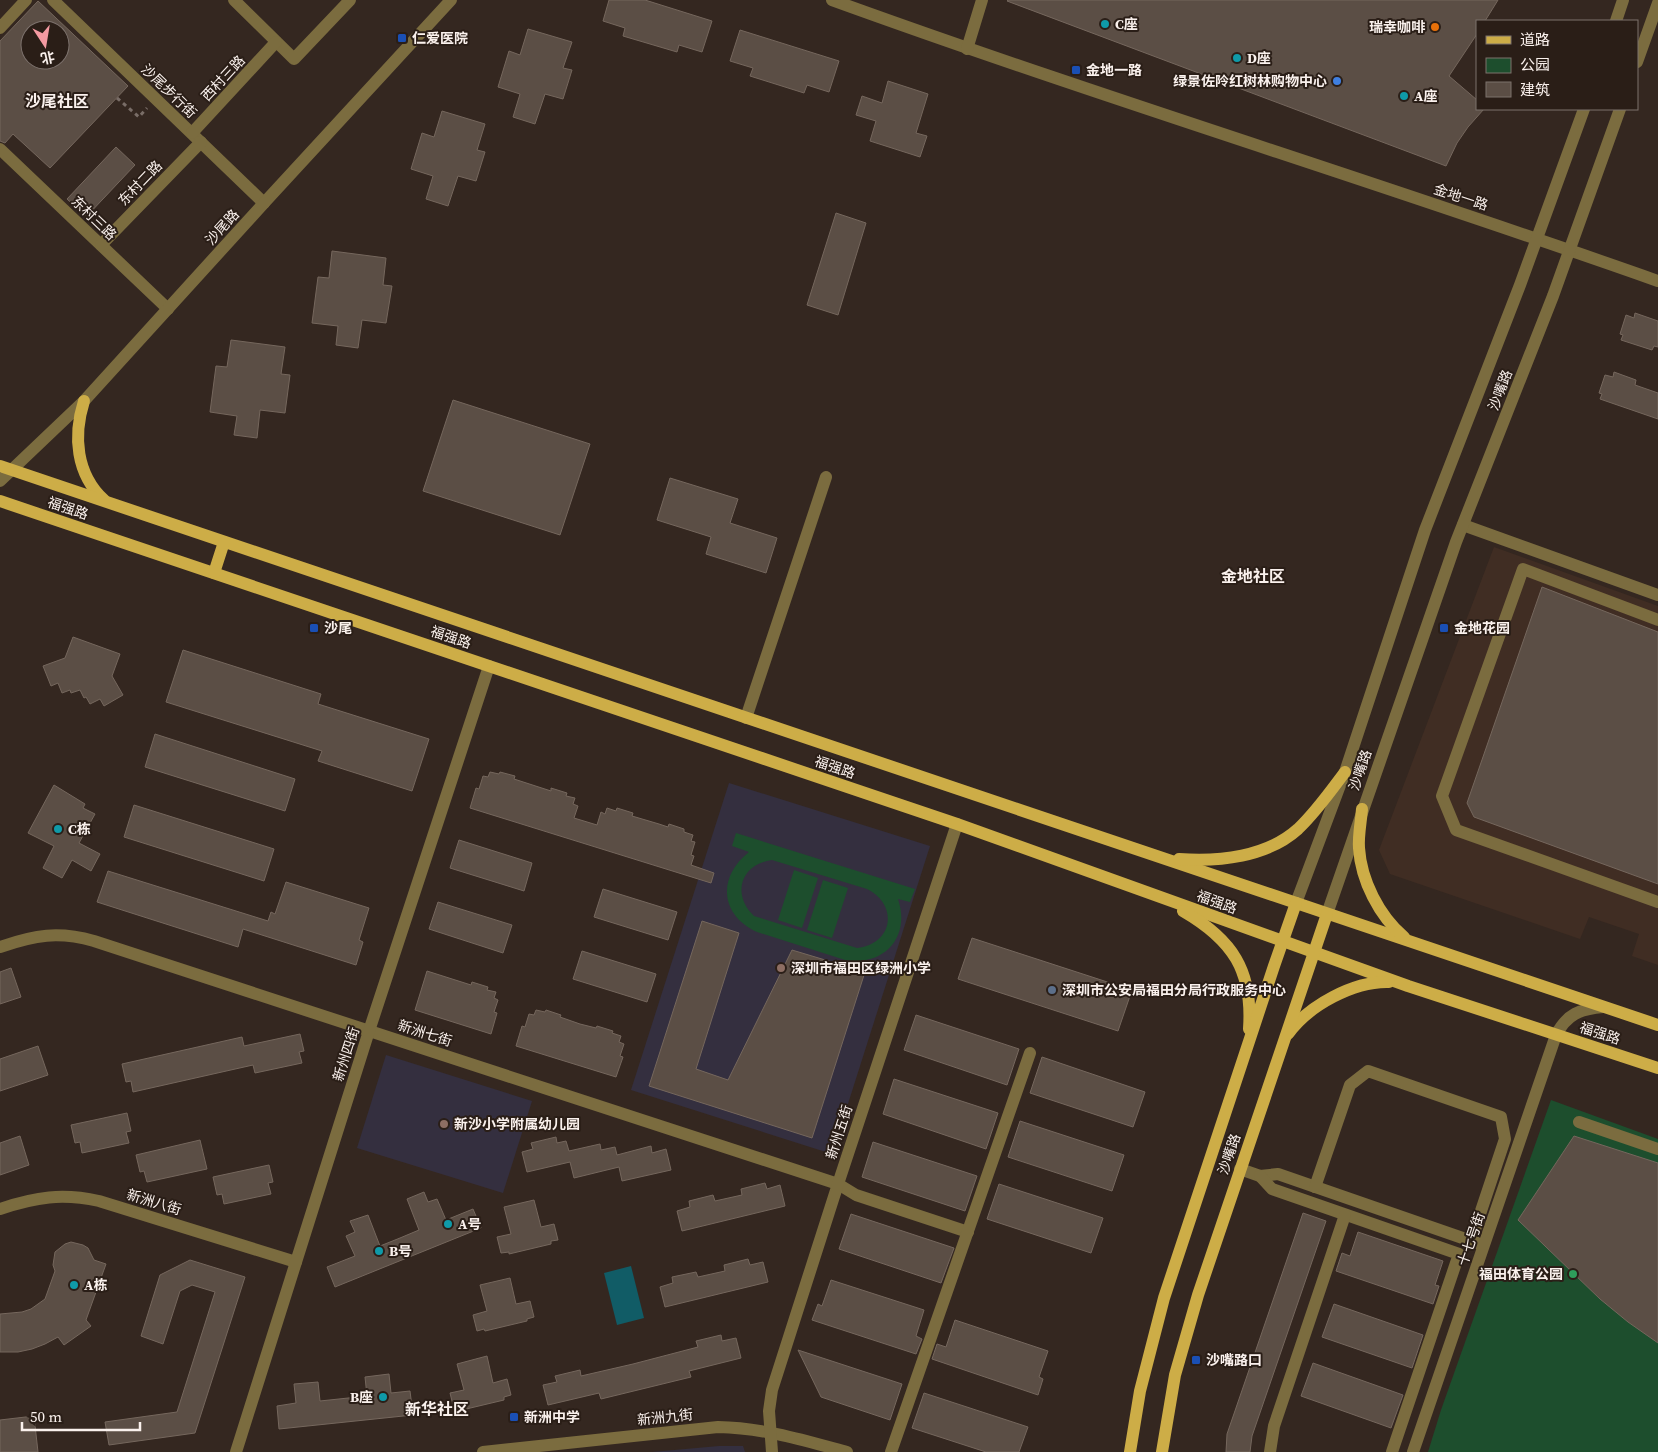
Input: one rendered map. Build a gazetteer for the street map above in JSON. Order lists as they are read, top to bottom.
{
  "streets": {
    "main road": ["沙嘴路", "福强路"],
    "street": [
      "西村三路",
      "沙尾步行街",
      "东村二路",
      "金地一路",
      "东村三路",
      "沙尾路",
      "新洲七街",
      "新州四街",
      "新州五街",
      "新洲八街",
      "十七号街",
      "新洲九街"
    ]
  },
  "crossings": [
    ["西村三路", "沙尾步行街"],
    ["西村三路", "东村二路"],
    ["沙尾步行街", "东村二路"],
    ["沙尾步行街", "沙尾路"],
    ["东村二路", "东村三路"],
    ["金地一路", "沙嘴路"],
    ["东村三路", "沙尾路"],
    ["沙尾路", "福强路"],
    ["沙嘴路", "福强路"],
    ["福强路", "新州四街"],
    ["福强路", "新州五街"],
    ["福强路", "十七号街"],
    ["新洲七街", "新州四街"],
    ["新洲七街", "新州五街"],
    ["新州四街", "新洲八街"],
    ["新州五街", "新洲九街"]
  ],
  "districts": ["沙尾社区", "金地社区", "新华社区"],
  "places": {
    "other": [
      "C座",
      "瑞幸咖啡",
      "D座",
      "绿景佐阾红树林购物中心",
      "A座",
      "C栋",
      "深圳市福田区绿洲小学",
      "深圳市公安局福田分局行政服务中心",
      "新沙小学附属幼儿园",
      "A号",
      "B号",
      "福田体育公园",
      "A栋",
      "B座"
    ],
    "transit": [
      "仁爱医院",
      "金地一路",
      "沙尾",
      "金地花园",
      "沙嘴路口",
      "新洲中学"
    ]
  },
  "legend": ["道路", "公园", "建筑"],
  "scale_bar": "50 m",
  "north": "bottom"
}
